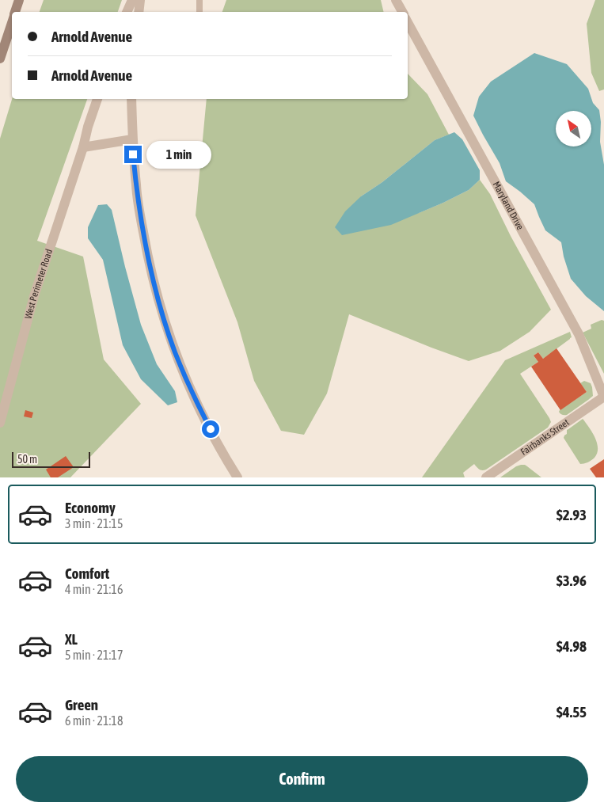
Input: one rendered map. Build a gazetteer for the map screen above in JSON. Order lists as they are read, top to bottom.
{
  "streets": {
    "street": ["Maryland Drive", "West Perimeter Road", "Fairbanks Street"]
  },
  "crossings": [
    ["Maryland Drive", "Fairbanks Street"]
  ],
  "scale_bar": "50 m",
  "north": "top left",
  "page": {
    "banner": ["Arnold Avenue", "Arnold Avenue"],
    "bubble": "1 min",
    "scale": "50 m",
    "list": [
      {
        "name": "Economy",
        "note": "3 min · 21:15",
        "value": "$2.93"
      },
      {
        "name": "Comfort",
        "note": "4 min · 21:16",
        "value": "$3.96"
      },
      {
        "name": "XL",
        "note": "5 min · 21:17",
        "value": "$4.98"
      },
      {
        "name": "Green",
        "note": "6 min · 21:18",
        "value": "$4.55"
      }
    ],
    "buttons": "Confirm"
  }
}
